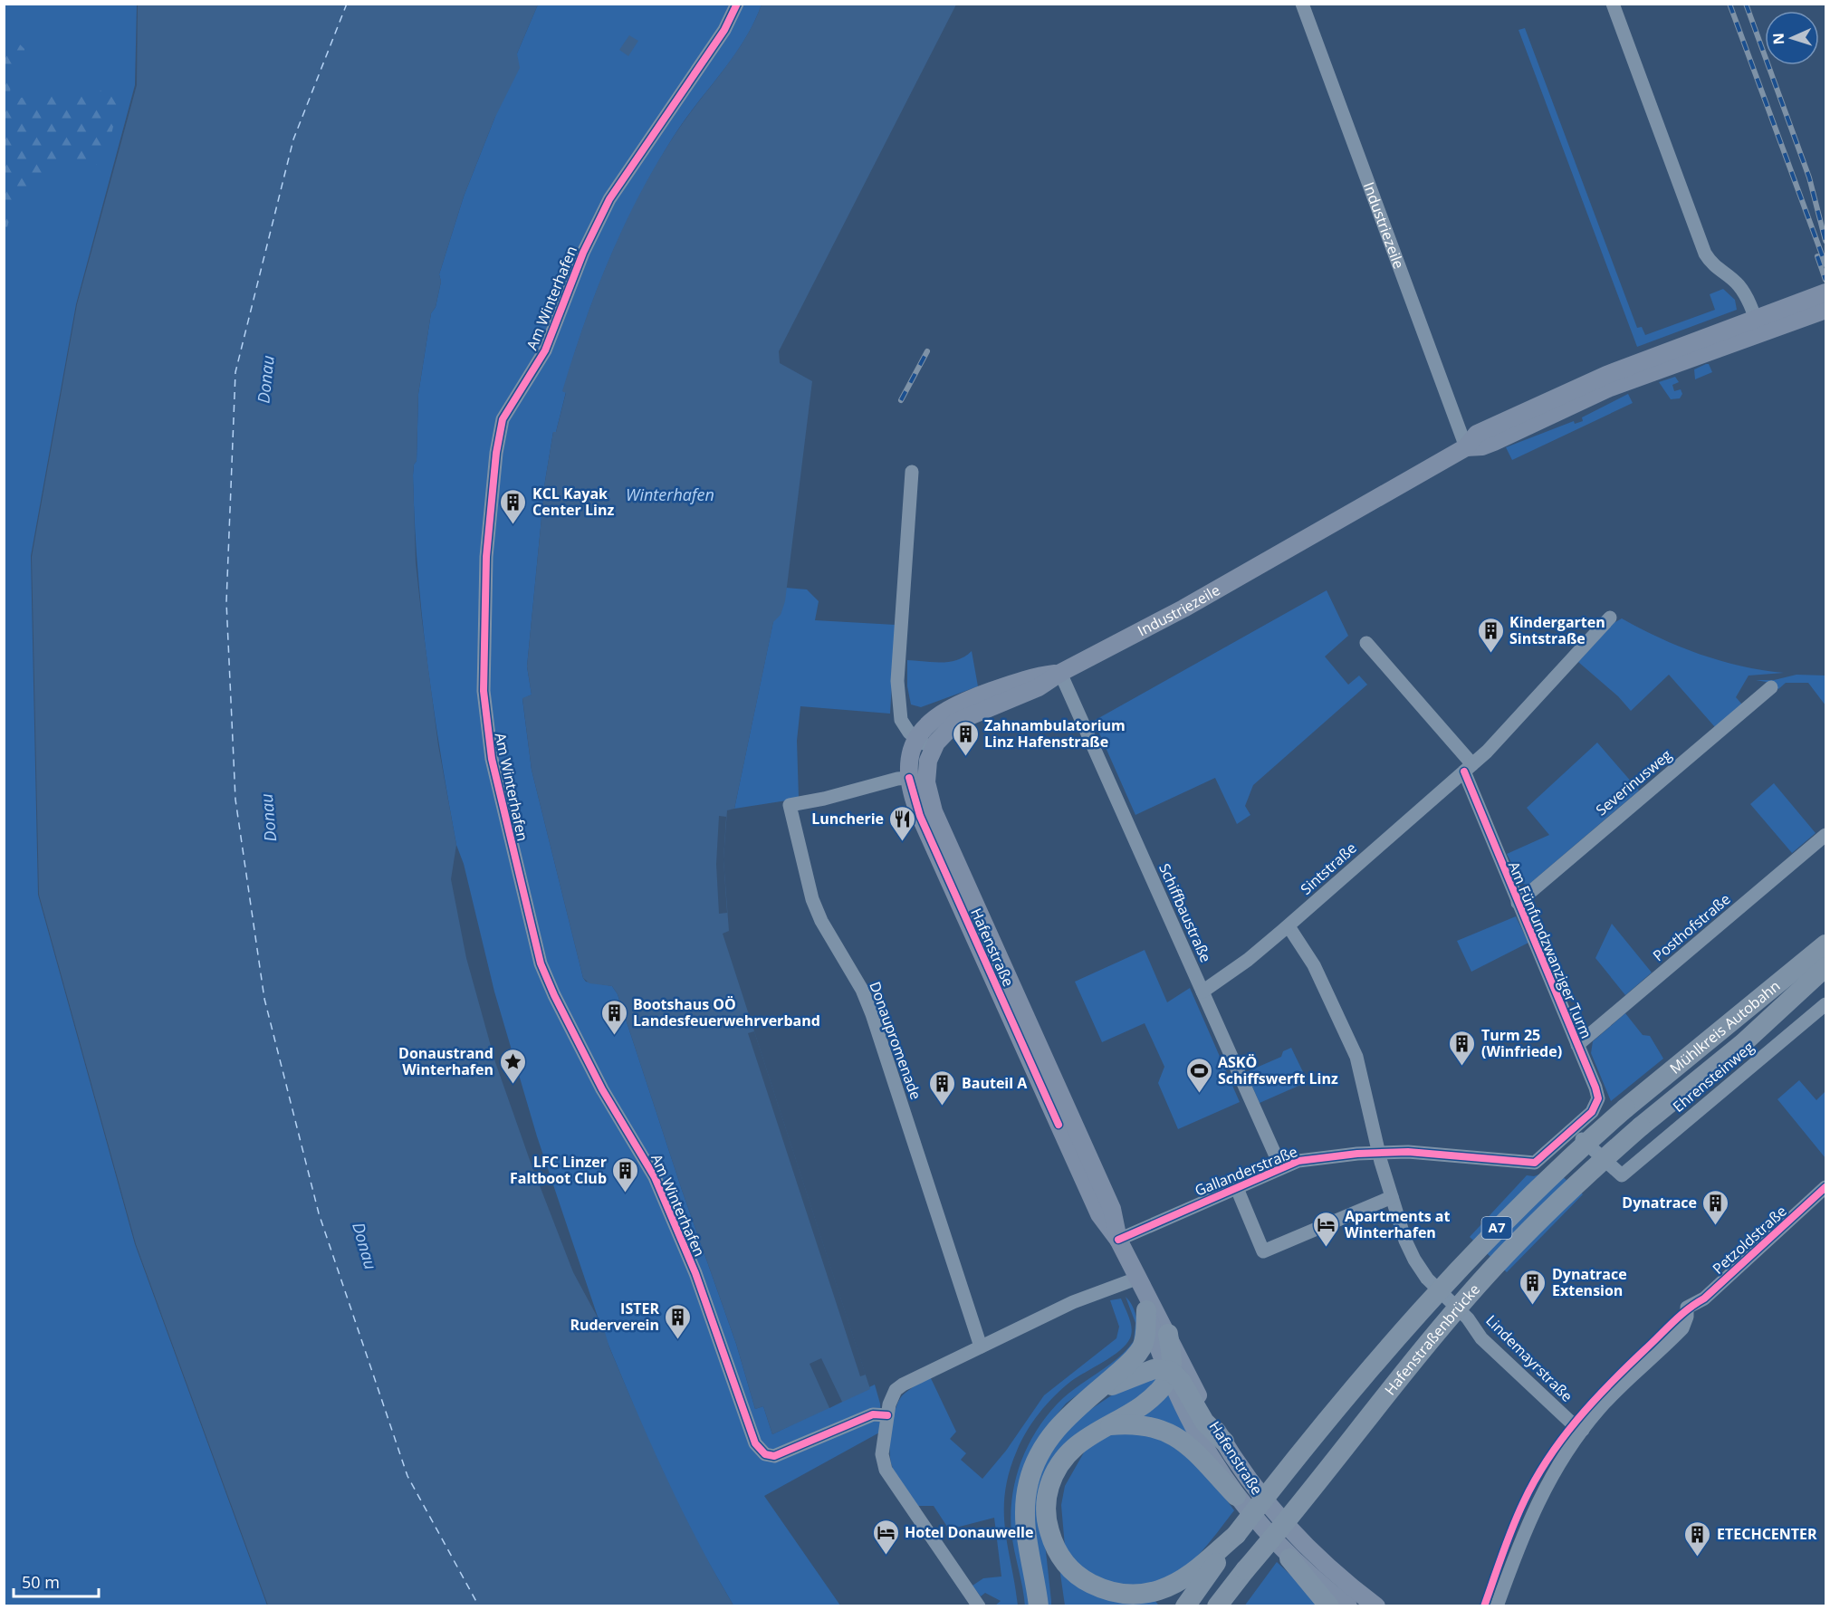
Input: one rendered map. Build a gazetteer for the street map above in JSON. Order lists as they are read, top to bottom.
{
  "streets": {
    "highway": ["Mühlkreis Autobahn", "A7", "Hafenstraßenbrücke"],
    "main road": ["Industriezeile", "Hafenstraße"],
    "street": [
      "Am Winterhafen",
      "Severinusweg",
      "Sintstraße",
      "Schiffbaustraße",
      "Posthofstraße",
      "Am Fünfundzwanziger Turm",
      "Donaupromenade",
      "Ehrensteinweg",
      "Gallanderstraße",
      "Petzoldstraße",
      "Lindemayrstraße"
    ]
  },
  "crossings": [
    ["Industriezeile", "Schiffbaustraße"],
    ["Industriezeile", "Hafenstraße"],
    ["Severinusweg", "Am Fünfundzwanziger Turm"],
    ["Sintstraße", "Schiffbaustraße"],
    ["Sintstraße", "Am Fünfundzwanziger Turm"],
    ["Sintstraße", "Lindemayrstraße"],
    ["Schiffbaustraße", "Hafenstraße"],
    ["Schiffbaustraße", "Gallanderstraße"],
    ["Posthofstraße", "Am Fünfundzwanziger Turm"],
    ["Hafenstraße", "Donaupromenade"],
    ["Hafenstraße", "Gallanderstraße"],
    ["Am Fünfundzwanziger Turm", "Ehrensteinweg"],
    ["Am Fünfundzwanziger Turm", "Gallanderstraße"],
    ["Mühlkreis Autobahn", "Hafenstraßenbrücke"],
    ["Ehrensteinweg", "Gallanderstraße"],
    ["Gallanderstraße", "Lindemayrstraße"],
    ["A7", "Hafenstraßenbrücke"],
    ["Petzoldstraße", "Lindemayrstraße"]
  ],
  "water": ["Donau", "Winterhafen"],
  "places": {
    "building": [
      "KCL Kayak Center Linz",
      "Kindergarten Sintstraße",
      "Zahnambulatorium Linz Hafenstraße",
      "Bootshaus OÖ Landesfeuerwehrverband",
      "Turm 25 (Winfriede)",
      "Bauteil A",
      "LFC Linzer Faltboot Club",
      "Dynatrace",
      "Dynatrace Extension",
      "ISTER Ruderverein",
      "ETECHCENTER"
    ],
    "restaurant": ["Luncherie"],
    "place": ["Donaustrand Winterhafen"],
    "sports": ["ASKÖ Schiffswerft Linz"],
    "hotel": ["Apartments at Winterhafen", "Hotel Donauwelle"]
  },
  "scale_bar": "50 m",
  "north": "left"
}
